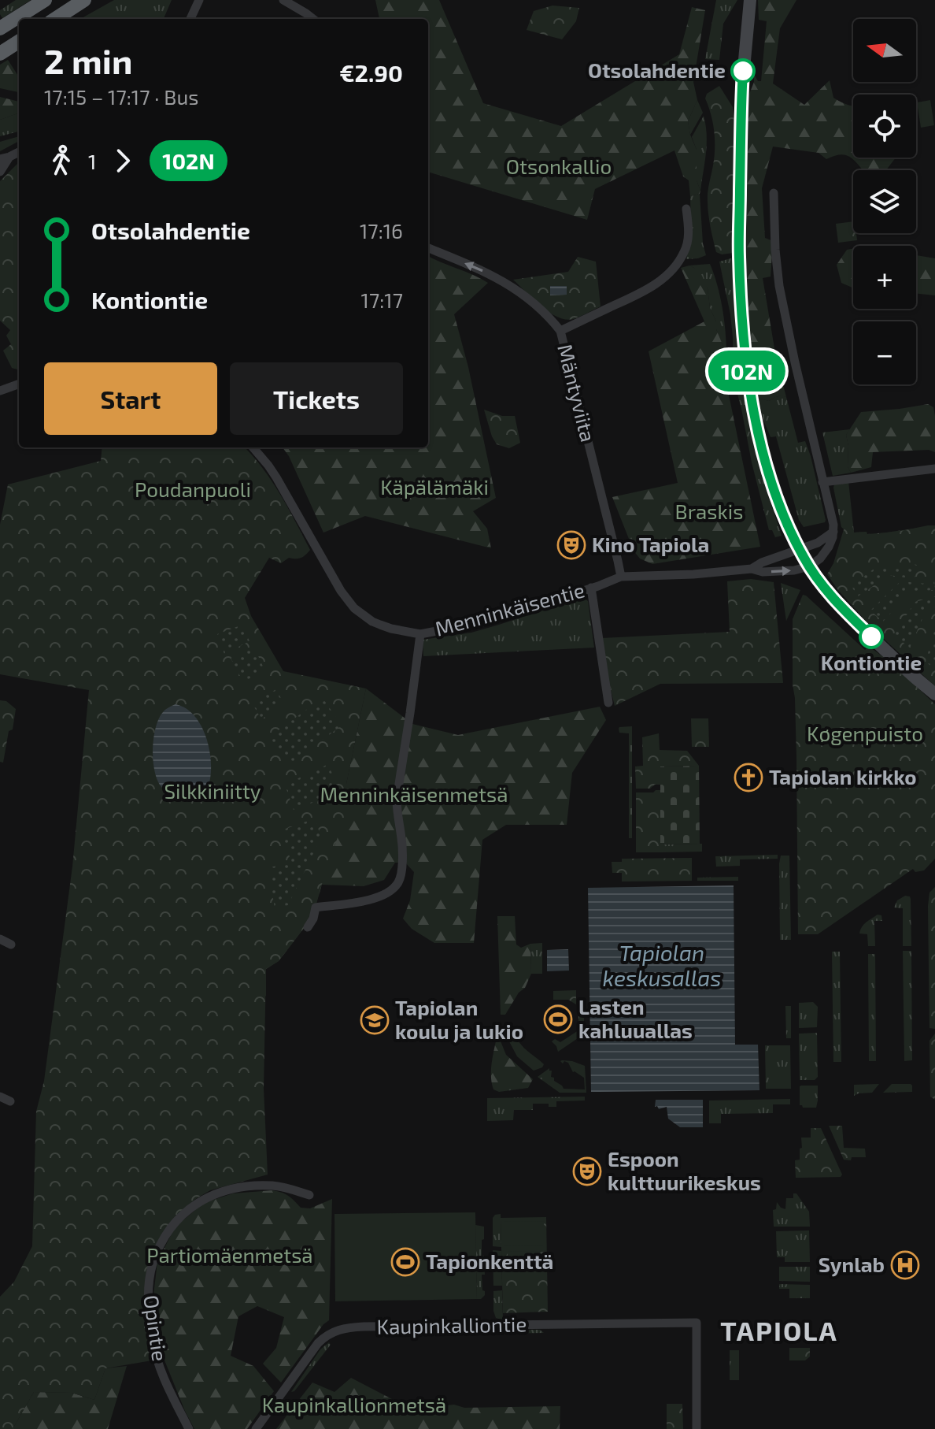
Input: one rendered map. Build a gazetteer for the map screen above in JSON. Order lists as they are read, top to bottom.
{
  "streets": {
    "street": [
      "Mäntyviita",
      "Menninkäisentie",
      "Kaupinkalliontie",
      "Opintie"
    ]
  },
  "crossings": [
    ["Mäntyviita", "Menninkäisentie"]
  ],
  "one_way": ["Mäntyviita"],
  "districts": ["TAPIOLA"],
  "water": ["Tapiolan keskusallas"],
  "parks": [
    "Otsonkallio",
    "Käpälämäki",
    "Poudanpuoli",
    "Braskis",
    "Køgenpuisto",
    "Silkkiniitty",
    "Menninkäisenmetsä",
    "Partiomäenmetsä",
    "Kaupinkallionmetsä"
  ],
  "places": {
    "other": ["Otsolahdentie", "Kontiontie"],
    "theatre": ["Kino Tapiola", "Espoon kulttuurikeskus"],
    "church": ["Tapiolan kirkko"],
    "sports": ["Lasten kahluuallas", "Tapionkenttä"],
    "school or university": ["Tapiolan koulu ja lukio"],
    "hospital": ["Synlab"]
  },
  "lines": ["bus line 102N"],
  "north": "left",
  "page": {
    "on_map": "102N",
    "map_buttons": ["+", "−"],
    "heading": ["2 min", "17:15 – 17:17 · Bus", "€2.90"],
    "legs": ["1", "102N"],
    "list": [
      {
        "name": "Otsolahdentie",
        "value": "17:16"
      },
      {
        "name": "Kontiontie",
        "value": "17:17"
      }
    ],
    "buttons": ["Start", "Tickets"]
  }
}
